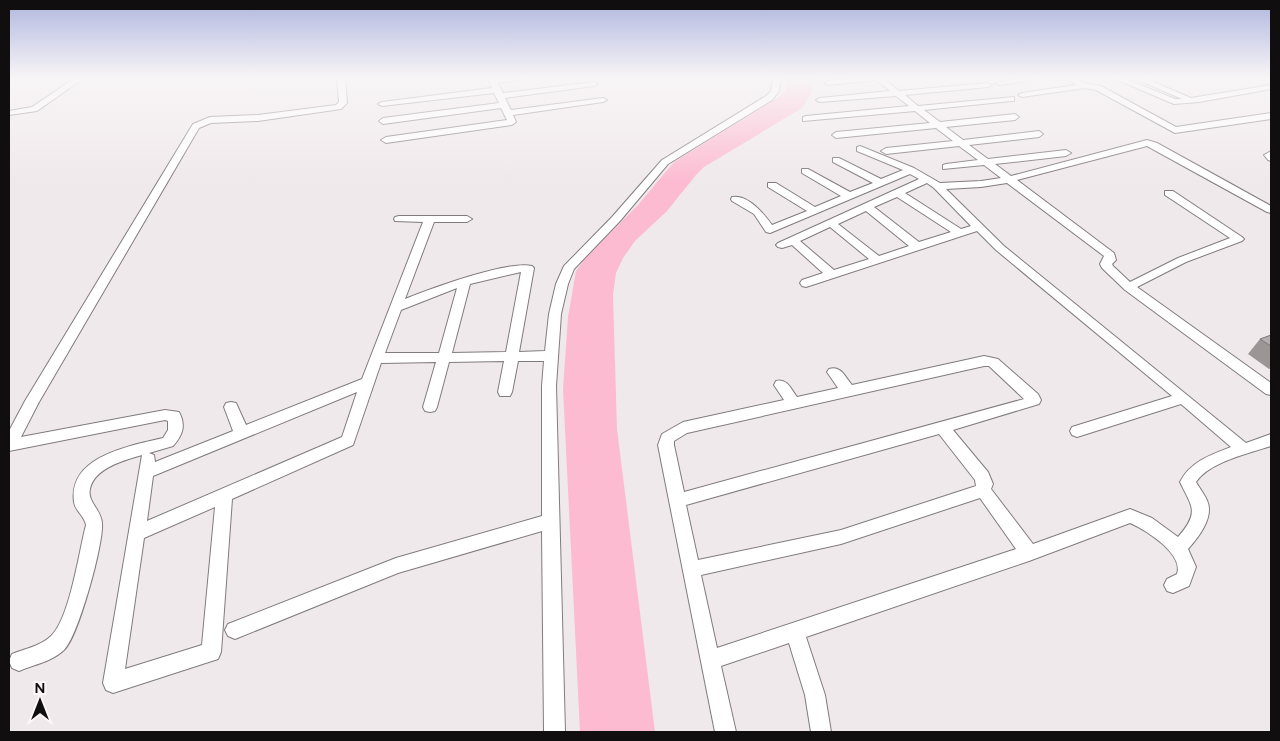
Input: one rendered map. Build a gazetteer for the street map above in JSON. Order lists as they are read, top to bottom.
{
  "north": "top"
}
